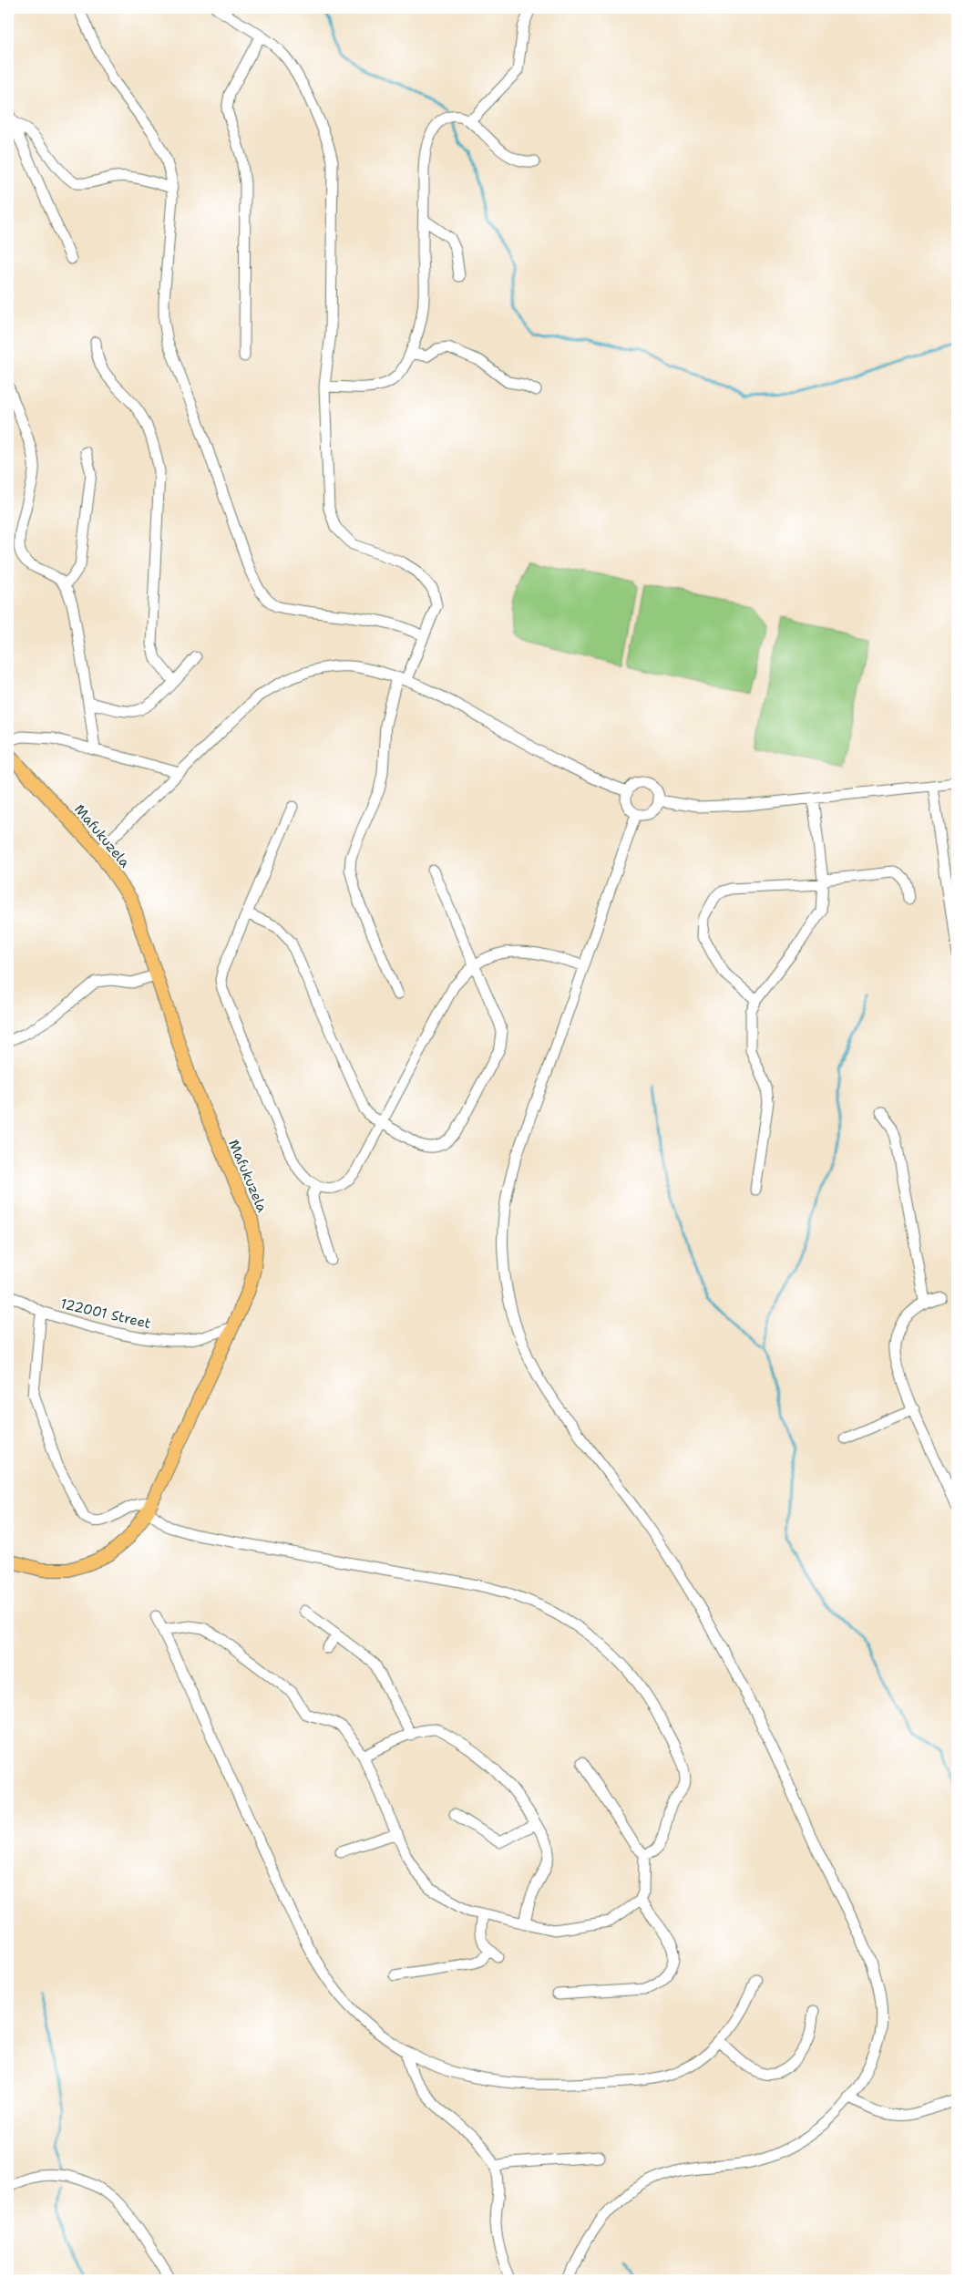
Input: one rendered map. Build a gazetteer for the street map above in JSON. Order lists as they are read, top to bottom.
{
  "streets": {
    "main road": ["Mafukuzela"],
    "street": ["122001 Street"]
  },
  "crossings": [
    ["Mafukuzela", "122001 Street"]
  ]
}
